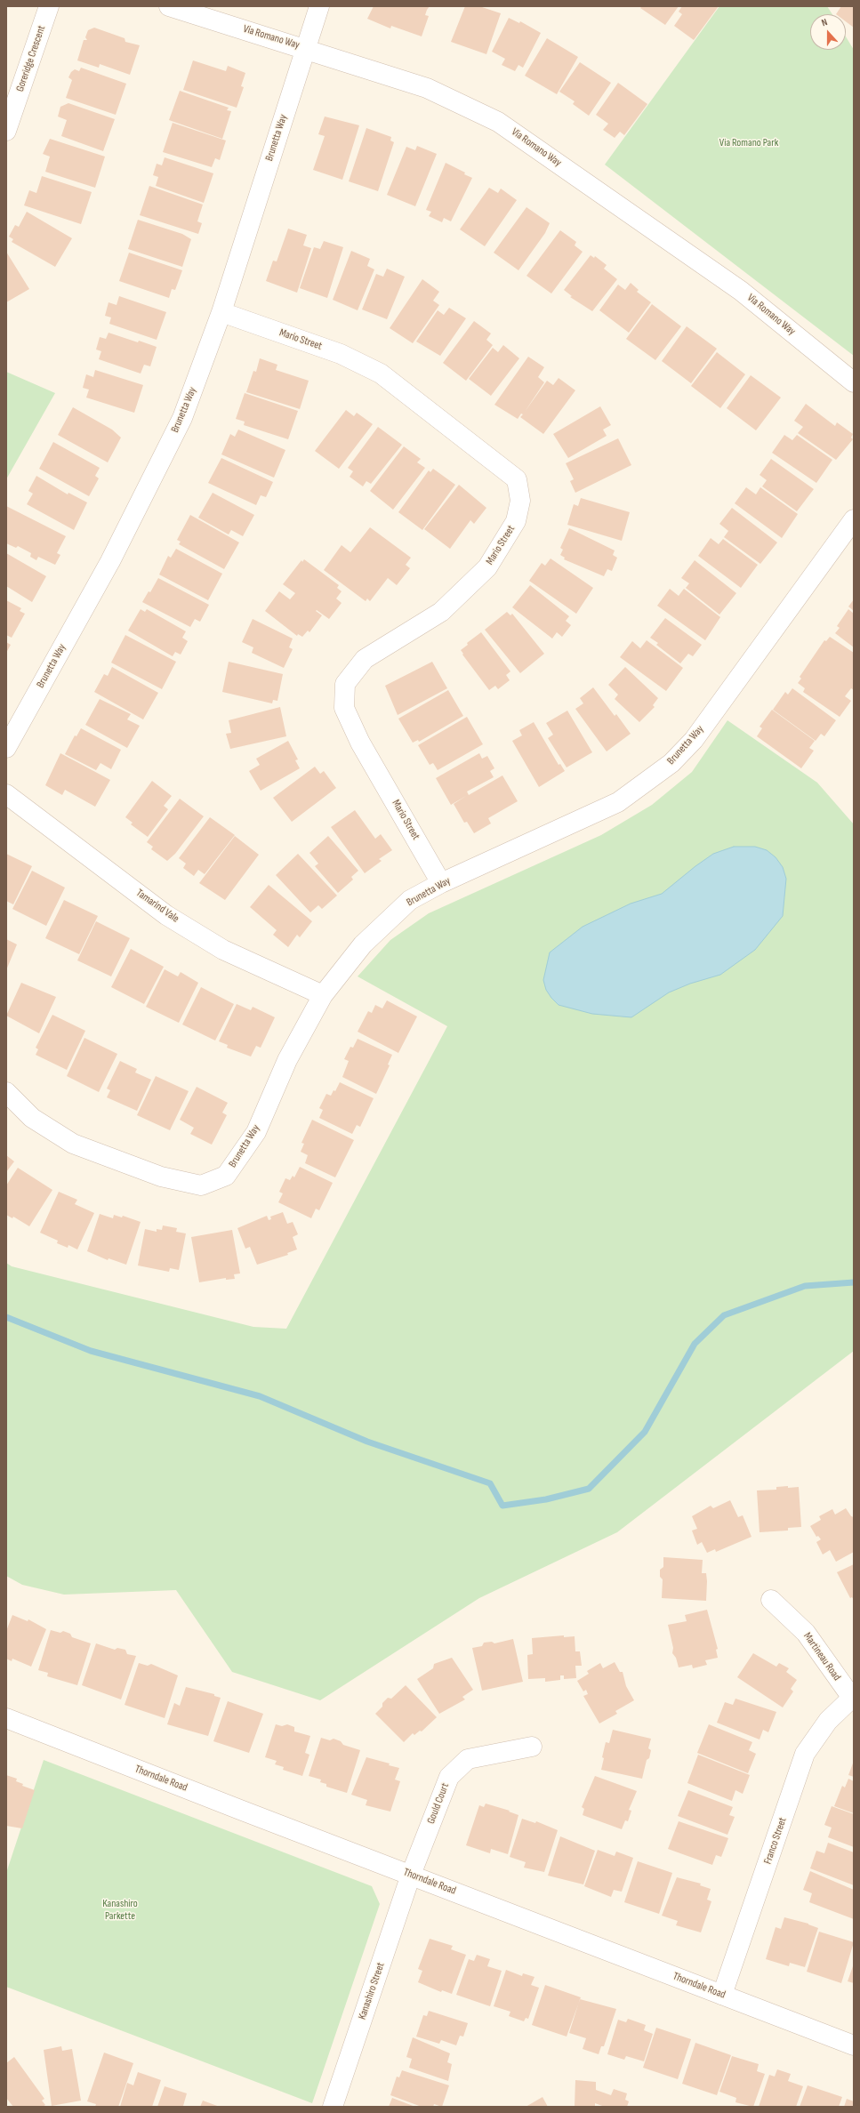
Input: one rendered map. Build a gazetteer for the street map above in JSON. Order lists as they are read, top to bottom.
{
  "streets": {
    "street": [
      "Via Romano Way",
      "Goreridge Crescent",
      "Brunetta Way",
      "Mario Street",
      "Tamarind Vale",
      "Martineau Road",
      "Thorndale Road",
      "Gould Court",
      "Franco Street",
      "Kanashiro Street"
    ]
  },
  "crossings": [
    ["Via Romano Way", "Brunetta Way"],
    ["Brunetta Way", "Mario Street"],
    ["Brunetta Way", "Tamarind Vale"],
    ["Martineau Road", "Franco Street"],
    ["Thorndale Road", "Gould Court"],
    ["Thorndale Road", "Franco Street"],
    ["Thorndale Road", "Kanashiro Street"],
    ["Gould Court", "Kanashiro Street"]
  ],
  "parks": ["Via Romano Park", "Kanashiro Parkette"],
  "north": "top"
}
